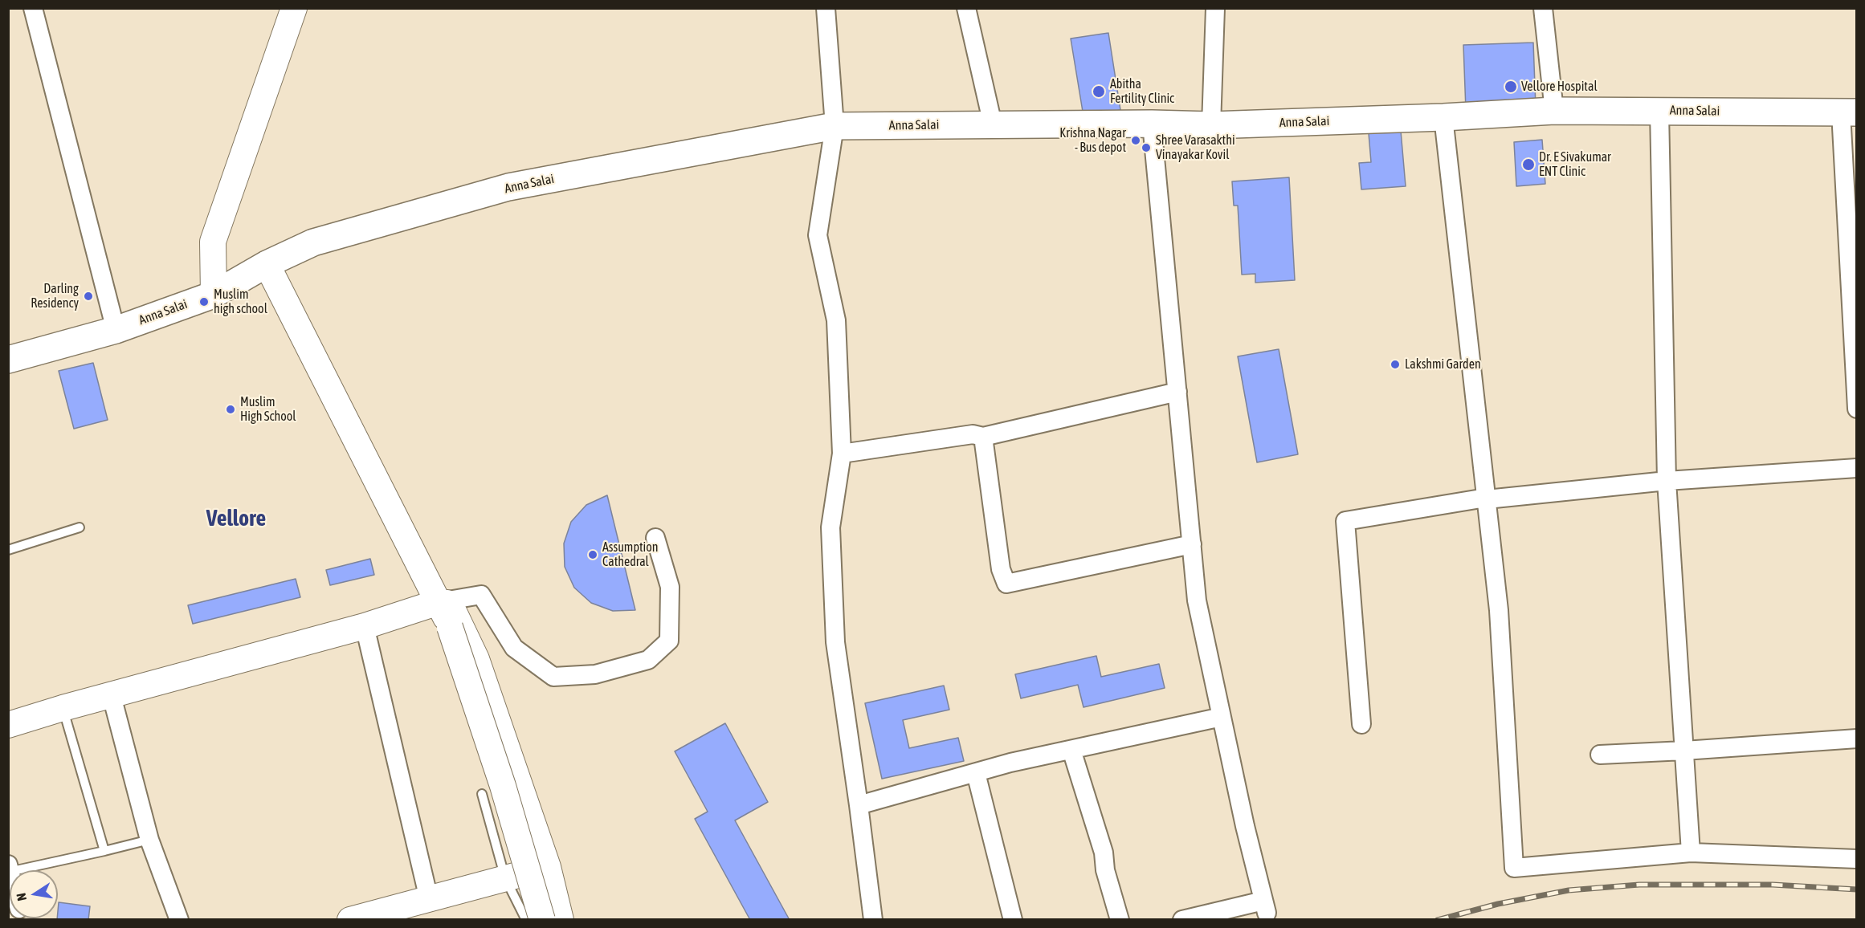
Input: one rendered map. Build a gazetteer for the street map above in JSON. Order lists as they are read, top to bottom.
{
  "streets": {
    "main road": ["Anna Salai"]
  },
  "districts": ["Vellore"],
  "places": [
    "Vellore Hospital",
    "Abitha Fertility Clinic",
    "Krishna Nagar - Bus depot",
    "Shree Varasakthi Vinayakar Kovil",
    "Dr. E Sivakumar ENT Clinic",
    "Darling Residency",
    "Muslim high school",
    "Lakshmi Garden",
    "Muslim High School",
    "Assumption Cathedral"
  ],
  "north": "left"
}
